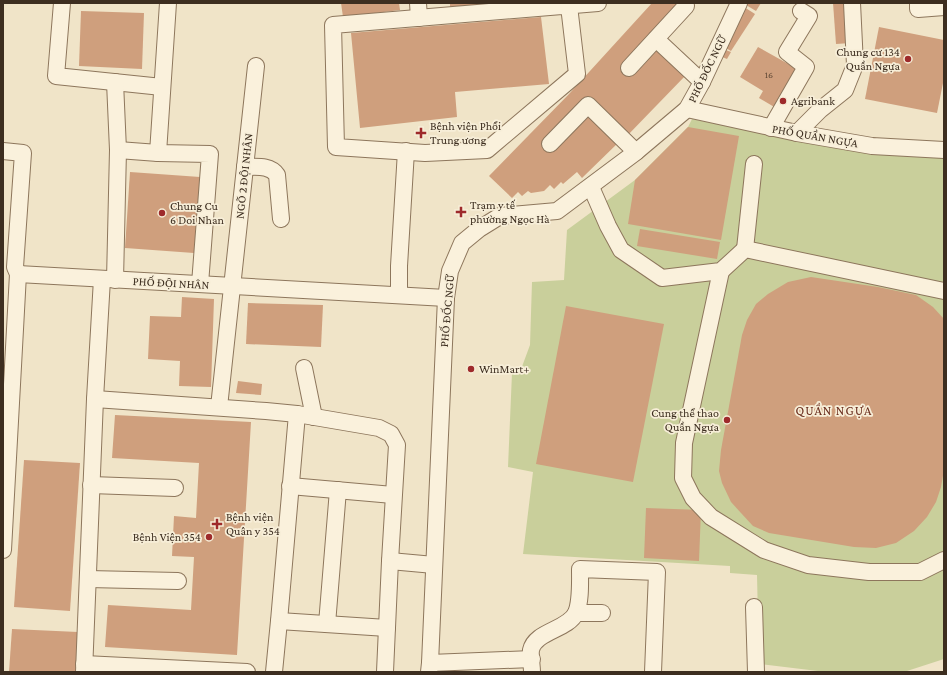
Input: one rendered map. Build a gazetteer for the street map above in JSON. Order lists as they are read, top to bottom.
{
  "streets": {
    "street": [
      "PHỐ ĐỐC NGỮ",
      "PHỐ QUẦN NGỰA",
      "NGÕ 2 ĐỘI NHÂN",
      "PHỐ ĐỘI NHÂN"
    ]
  },
  "crossings": [
    ["PHỐ ĐỐC NGỮ", "PHỐ QUẦN NGỰA"],
    ["PHỐ ĐỐC NGỮ", "PHỐ ĐỘI NHÂN"],
    ["NGÕ 2 ĐỘI NHÂN", "PHỐ ĐỘI NHÂN"]
  ],
  "districts": ["QUẦN NGỰA"],
  "places": {
    "other": [
      "Chung cư 134 Quần Ngựa",
      "Agribank",
      "Chung Cu 6 Doi Nhan",
      "WinMart+",
      "Cung thể thao Quần Ngựa",
      "Bệnh Viện 354"
    ],
    "health": ["Bệnh viện Phổi Trung ương", "Trạm y tế phường Ngọc Hà", "Bệnh viện Quân y 354"]
  },
  "house_numbers": ["16"]
}
